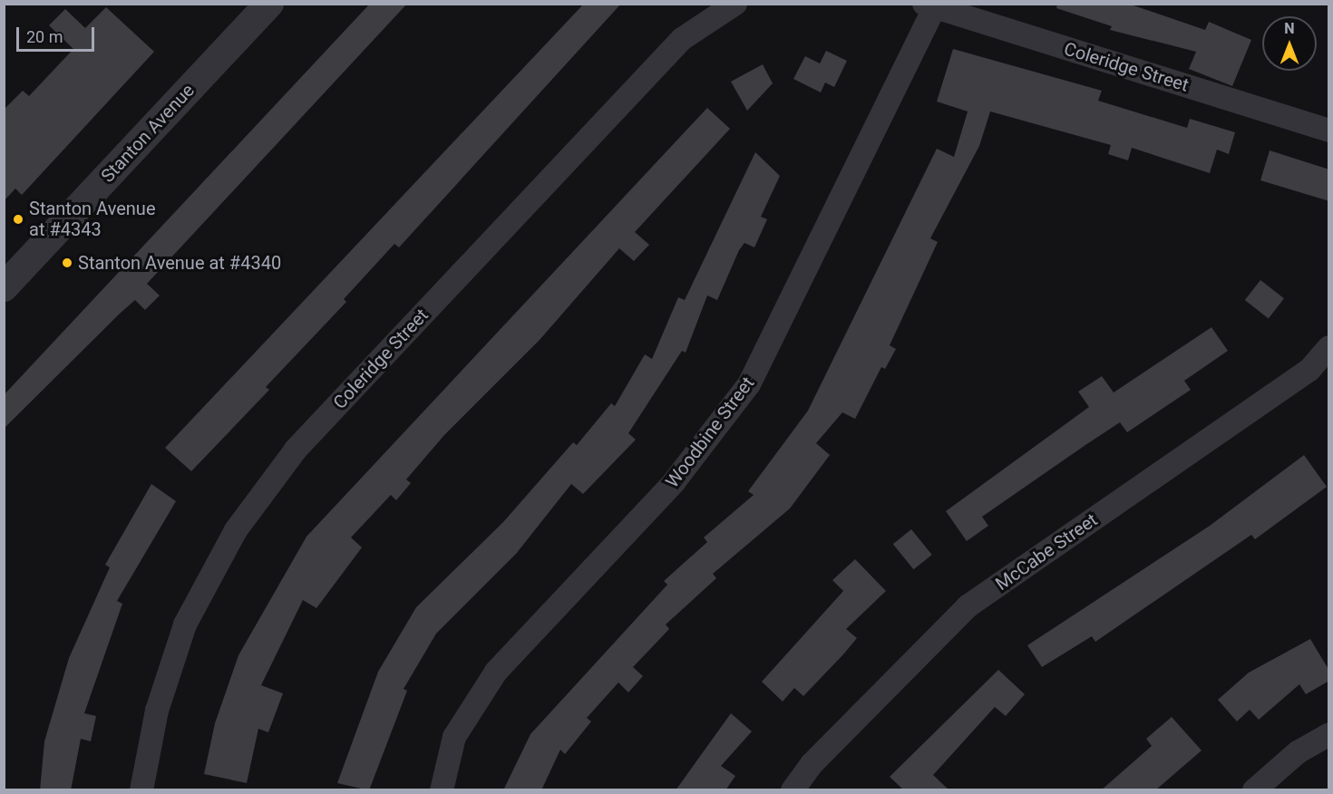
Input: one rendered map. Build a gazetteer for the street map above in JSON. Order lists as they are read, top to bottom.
{
  "streets": {
    "street": [
      "Coleridge Street",
      "Stanton Avenue",
      "Woodbine Street",
      "McCabe Street"
    ]
  },
  "crossings": [
    ["Coleridge Street", "Woodbine Street"]
  ],
  "places": ["Stanton Avenue at #4343", "Stanton Avenue at #4340"],
  "scale_bar": "20 m",
  "north": "top"
}
